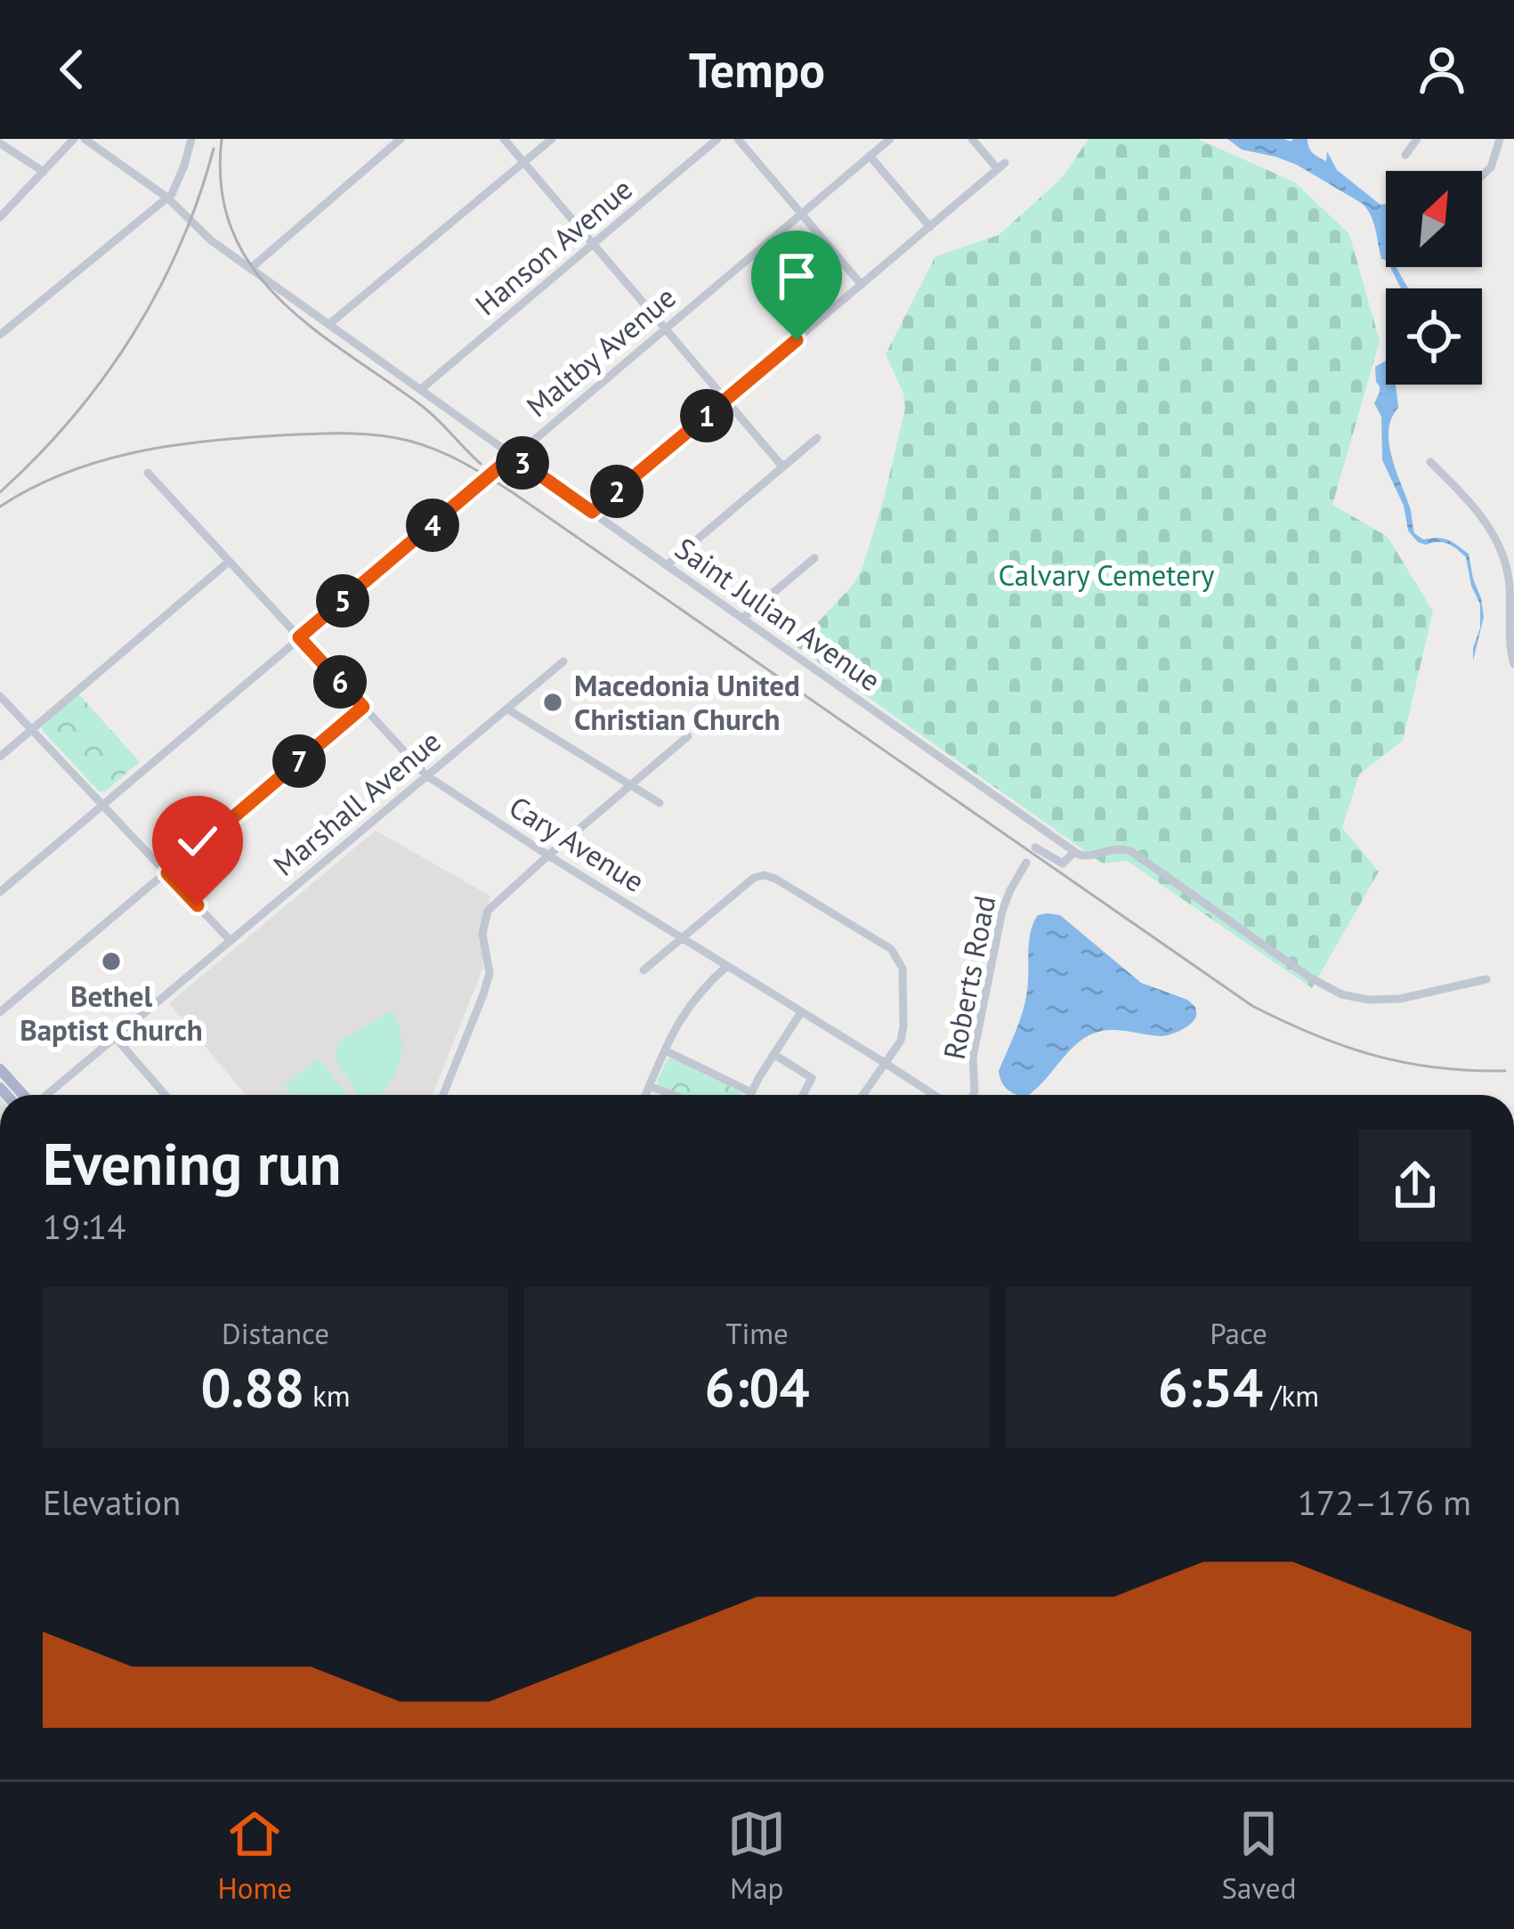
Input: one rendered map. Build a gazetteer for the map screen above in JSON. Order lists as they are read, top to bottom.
{
  "streets": {
    "street": [
      "Hanson Avenue",
      "Maltby Avenue",
      "Saint Julian Avenue",
      "Marshall Avenue",
      "Cary Avenue",
      "Roberts Road"
    ]
  },
  "crossings": [
    ["Hanson Avenue", "Saint Julian Avenue"],
    ["Maltby Avenue", "Saint Julian Avenue"],
    ["Maltby Avenue", "Cary Avenue"],
    ["Marshall Avenue", "Cary Avenue"]
  ],
  "parks": ["Calvary Cemetery"],
  "places": ["Macedonia United Christian Church", "Bethel Baptist Church"],
  "north": "top right",
  "page": {
    "header": "Tempo",
    "pins": [
      "1",
      "3",
      "2",
      "4",
      "5",
      "6",
      "7"
    ],
    "heading": ["Evening run", "19:14"],
    "stats": [
      ["Distance", "0.88 km"],
      ["Time", "6:04"],
      ["Pace", "6:54 /km"]
    ],
    "chart": ["Elevation", "172–176 m"],
    "tabs": ["Home", "Map", "Saved"]
  }
}
